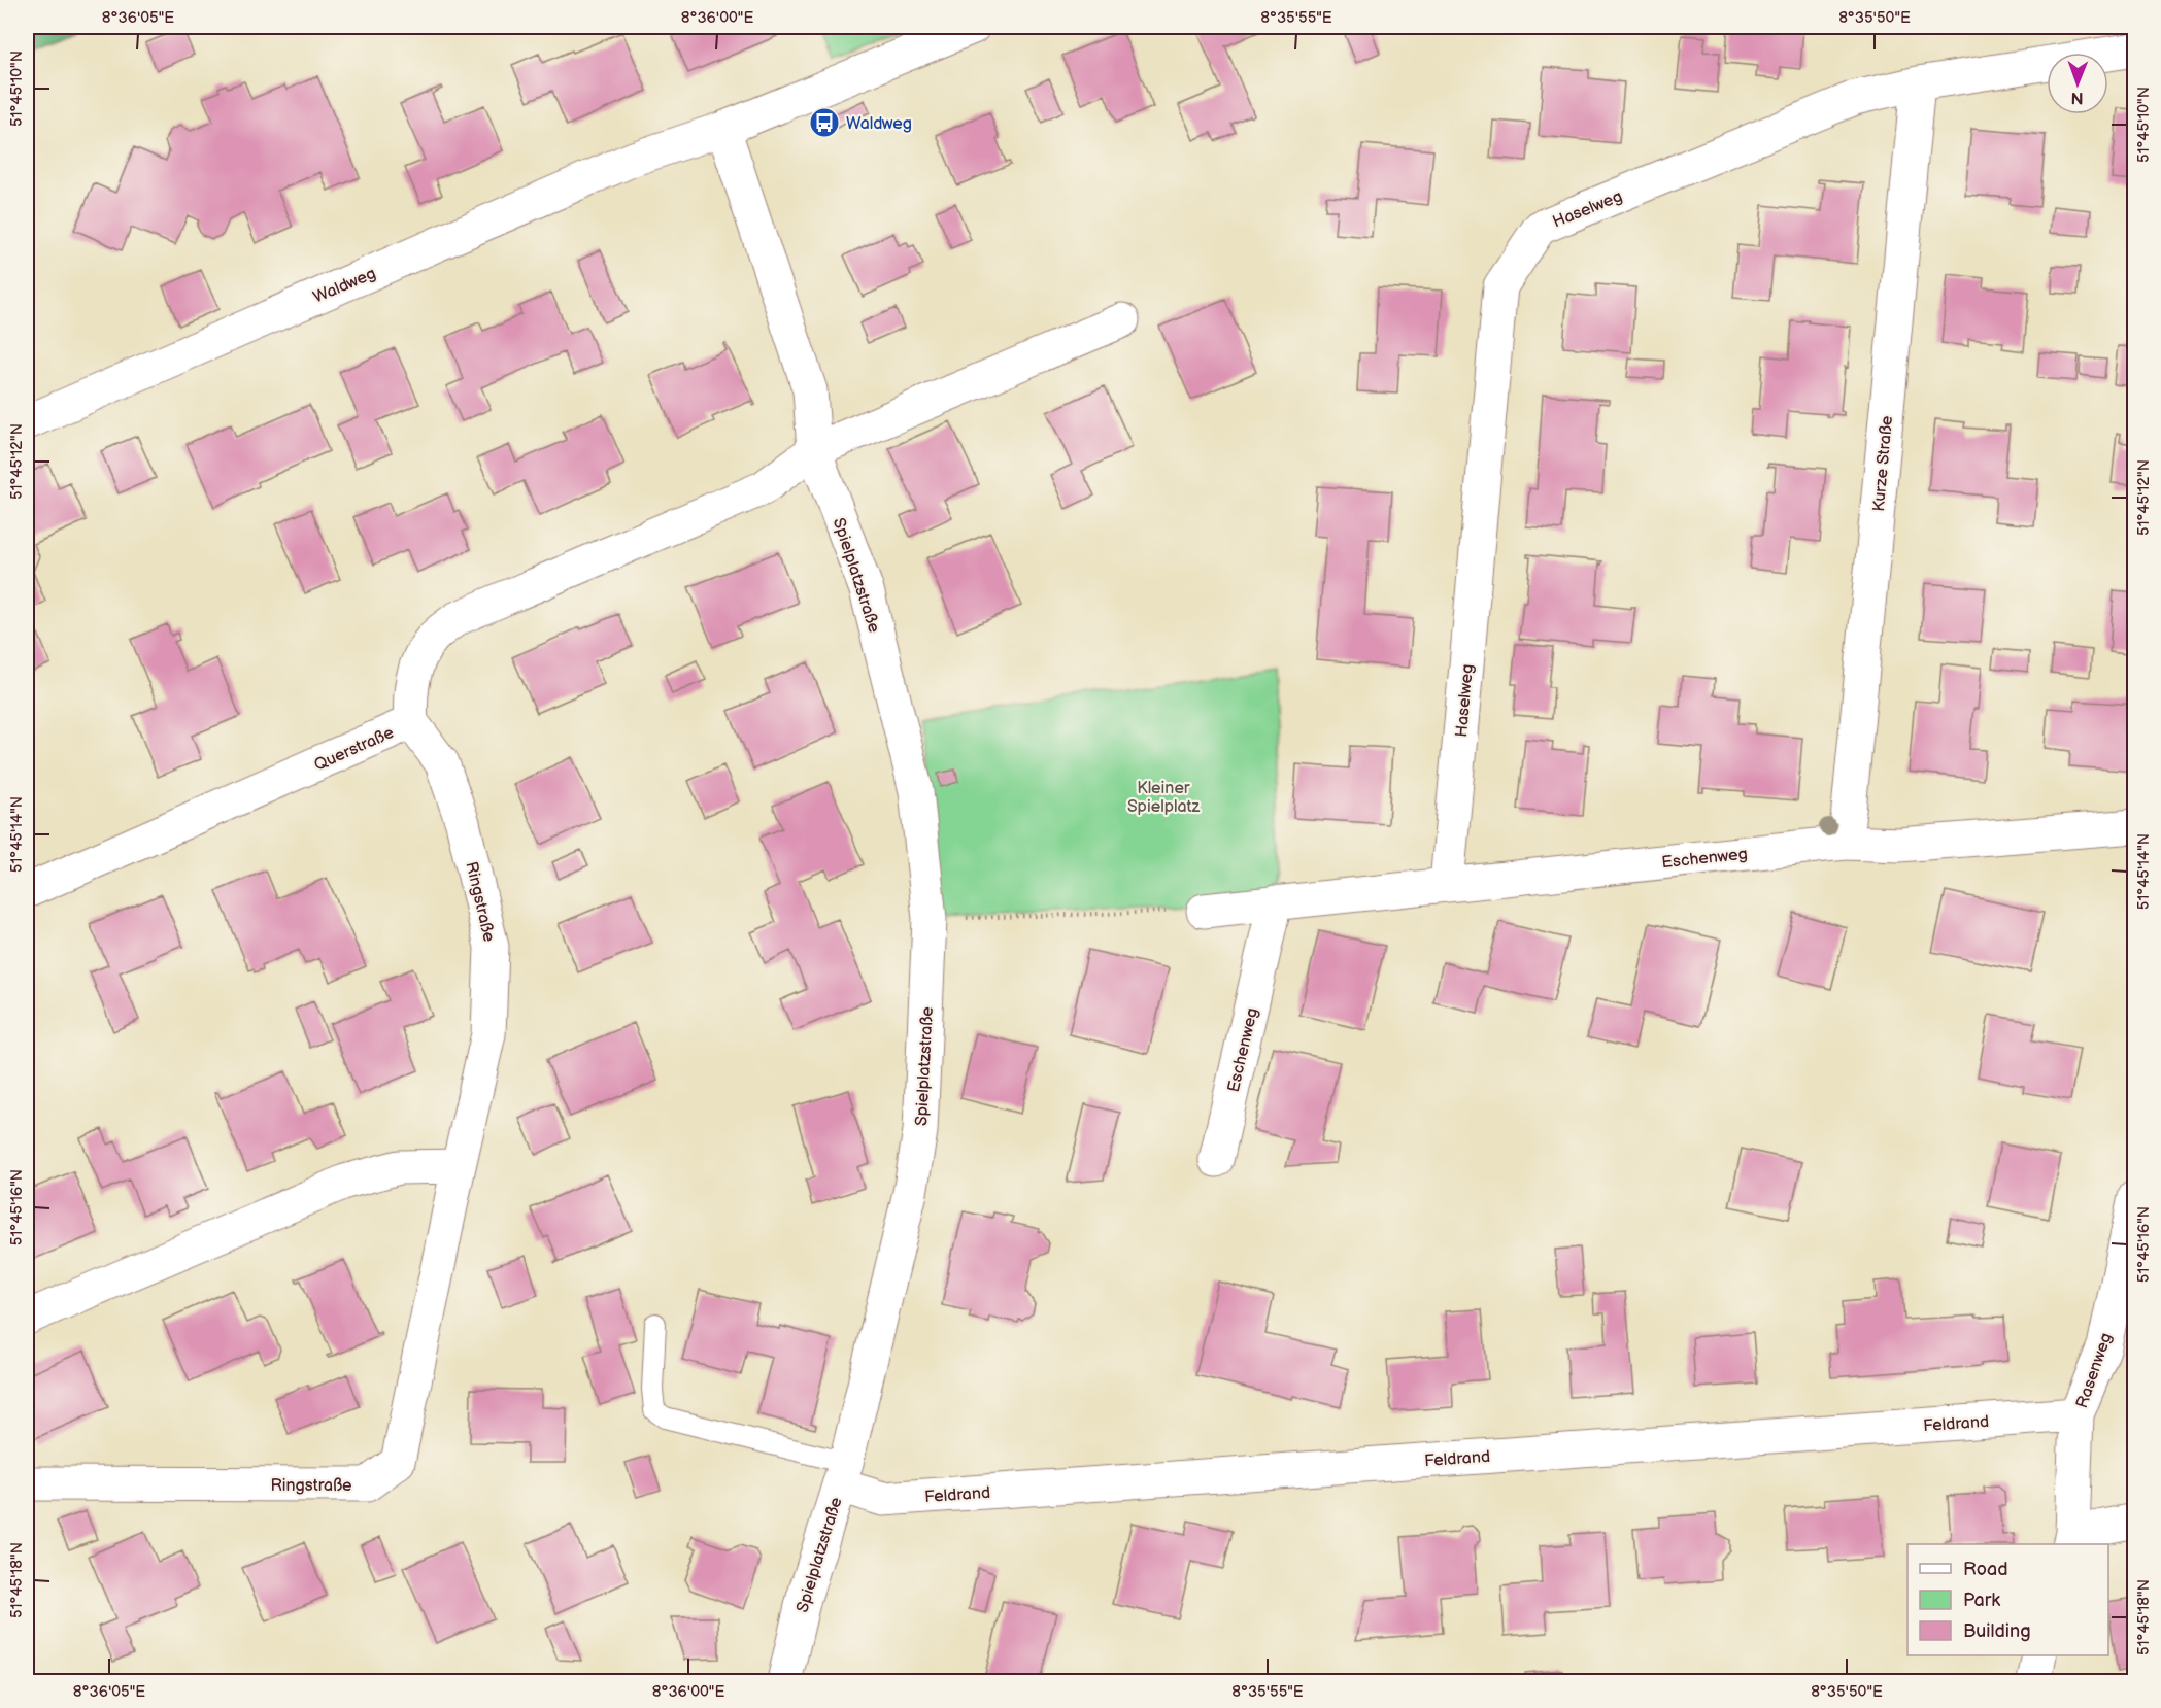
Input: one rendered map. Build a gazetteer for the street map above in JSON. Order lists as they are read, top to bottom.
{
  "streets": {
    "street": [
      "Haselweg",
      "Waldweg",
      "Kurze Straße",
      "Spielplatzstraße",
      "Querstraße",
      "Eschenweg",
      "Ringstraße",
      "Rasenweg",
      "Feldrand"
    ]
  },
  "crossings": [
    ["Haselweg", "Kurze Straße"],
    ["Haselweg", "Eschenweg"],
    ["Waldweg", "Spielplatzstraße"],
    ["Kurze Straße", "Eschenweg"],
    ["Spielplatzstraße", "Querstraße"],
    ["Spielplatzstraße", "Feldrand"],
    ["Querstraße", "Ringstraße"],
    ["Rasenweg", "Feldrand"]
  ],
  "parks": ["Kleiner Spielplatz"],
  "places": {
    "bus stop": ["Waldweg"]
  },
  "legend": ["Road", "Park", "Building"],
  "north": "bottom",
  "coordinates": [
    "8°36'05\"E",
    "8°36'00\"E",
    "8°35'55\"E",
    "8°35'50\"E",
    "51°45'10\"N",
    "51°45'12\"N",
    "51°45'14\"N",
    "51°45'16\"N",
    "51°45'18\"N"
  ]
}
